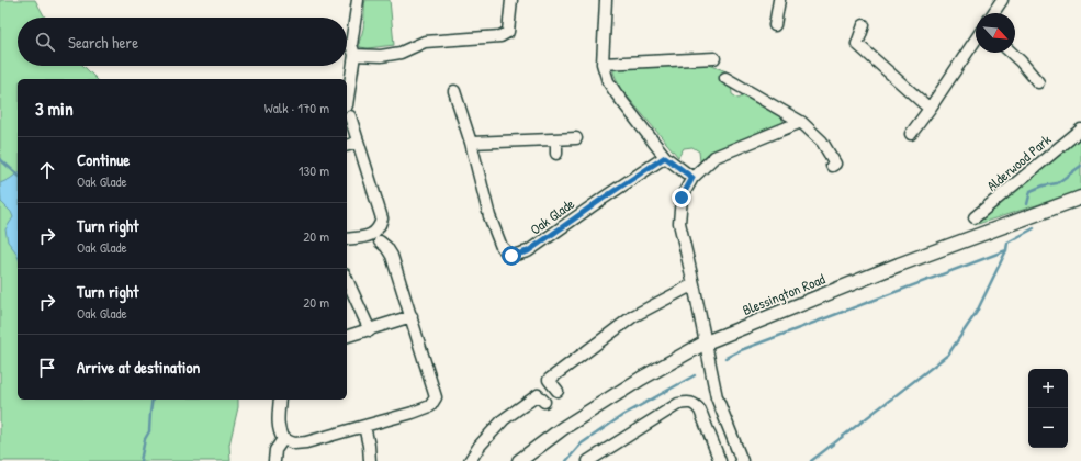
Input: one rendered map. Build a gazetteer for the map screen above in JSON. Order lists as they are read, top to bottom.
{
  "streets": {
    "main road": ["Blessington Road"],
    "street": ["Alderwood Park", "Oak Glade"]
  },
  "north": "bottom right",
  "page": {
    "search": "Search here",
    "heading": ["3 min", "Walk · 170 m"],
    "list": [
      ["Continue", "Oak Glade", "130 m"],
      ["Turn right", "Oak Glade", "20 m"],
      ["Turn right", "Oak Glade", "20 m"],
      "Arrive at destination"
    ],
    "map_buttons": ["+", "−"]
  }
}
